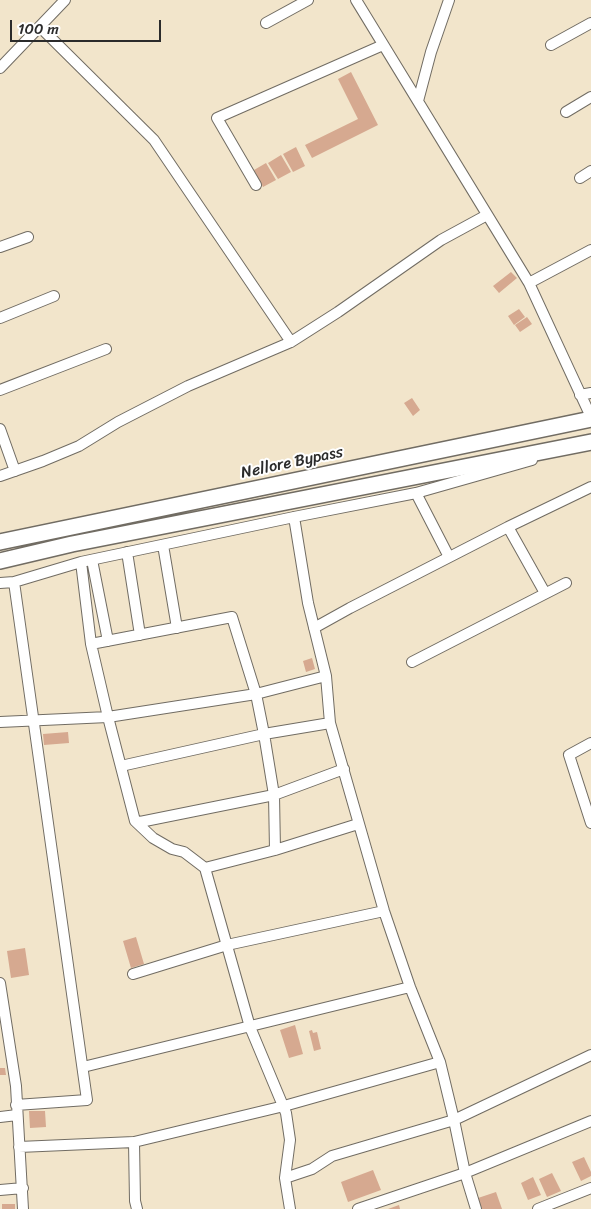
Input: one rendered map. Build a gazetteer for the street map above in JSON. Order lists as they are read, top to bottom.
{
  "streets": {
    "highway": ["Nellore Bypass"]
  },
  "scale_bar": "100 m"
}
